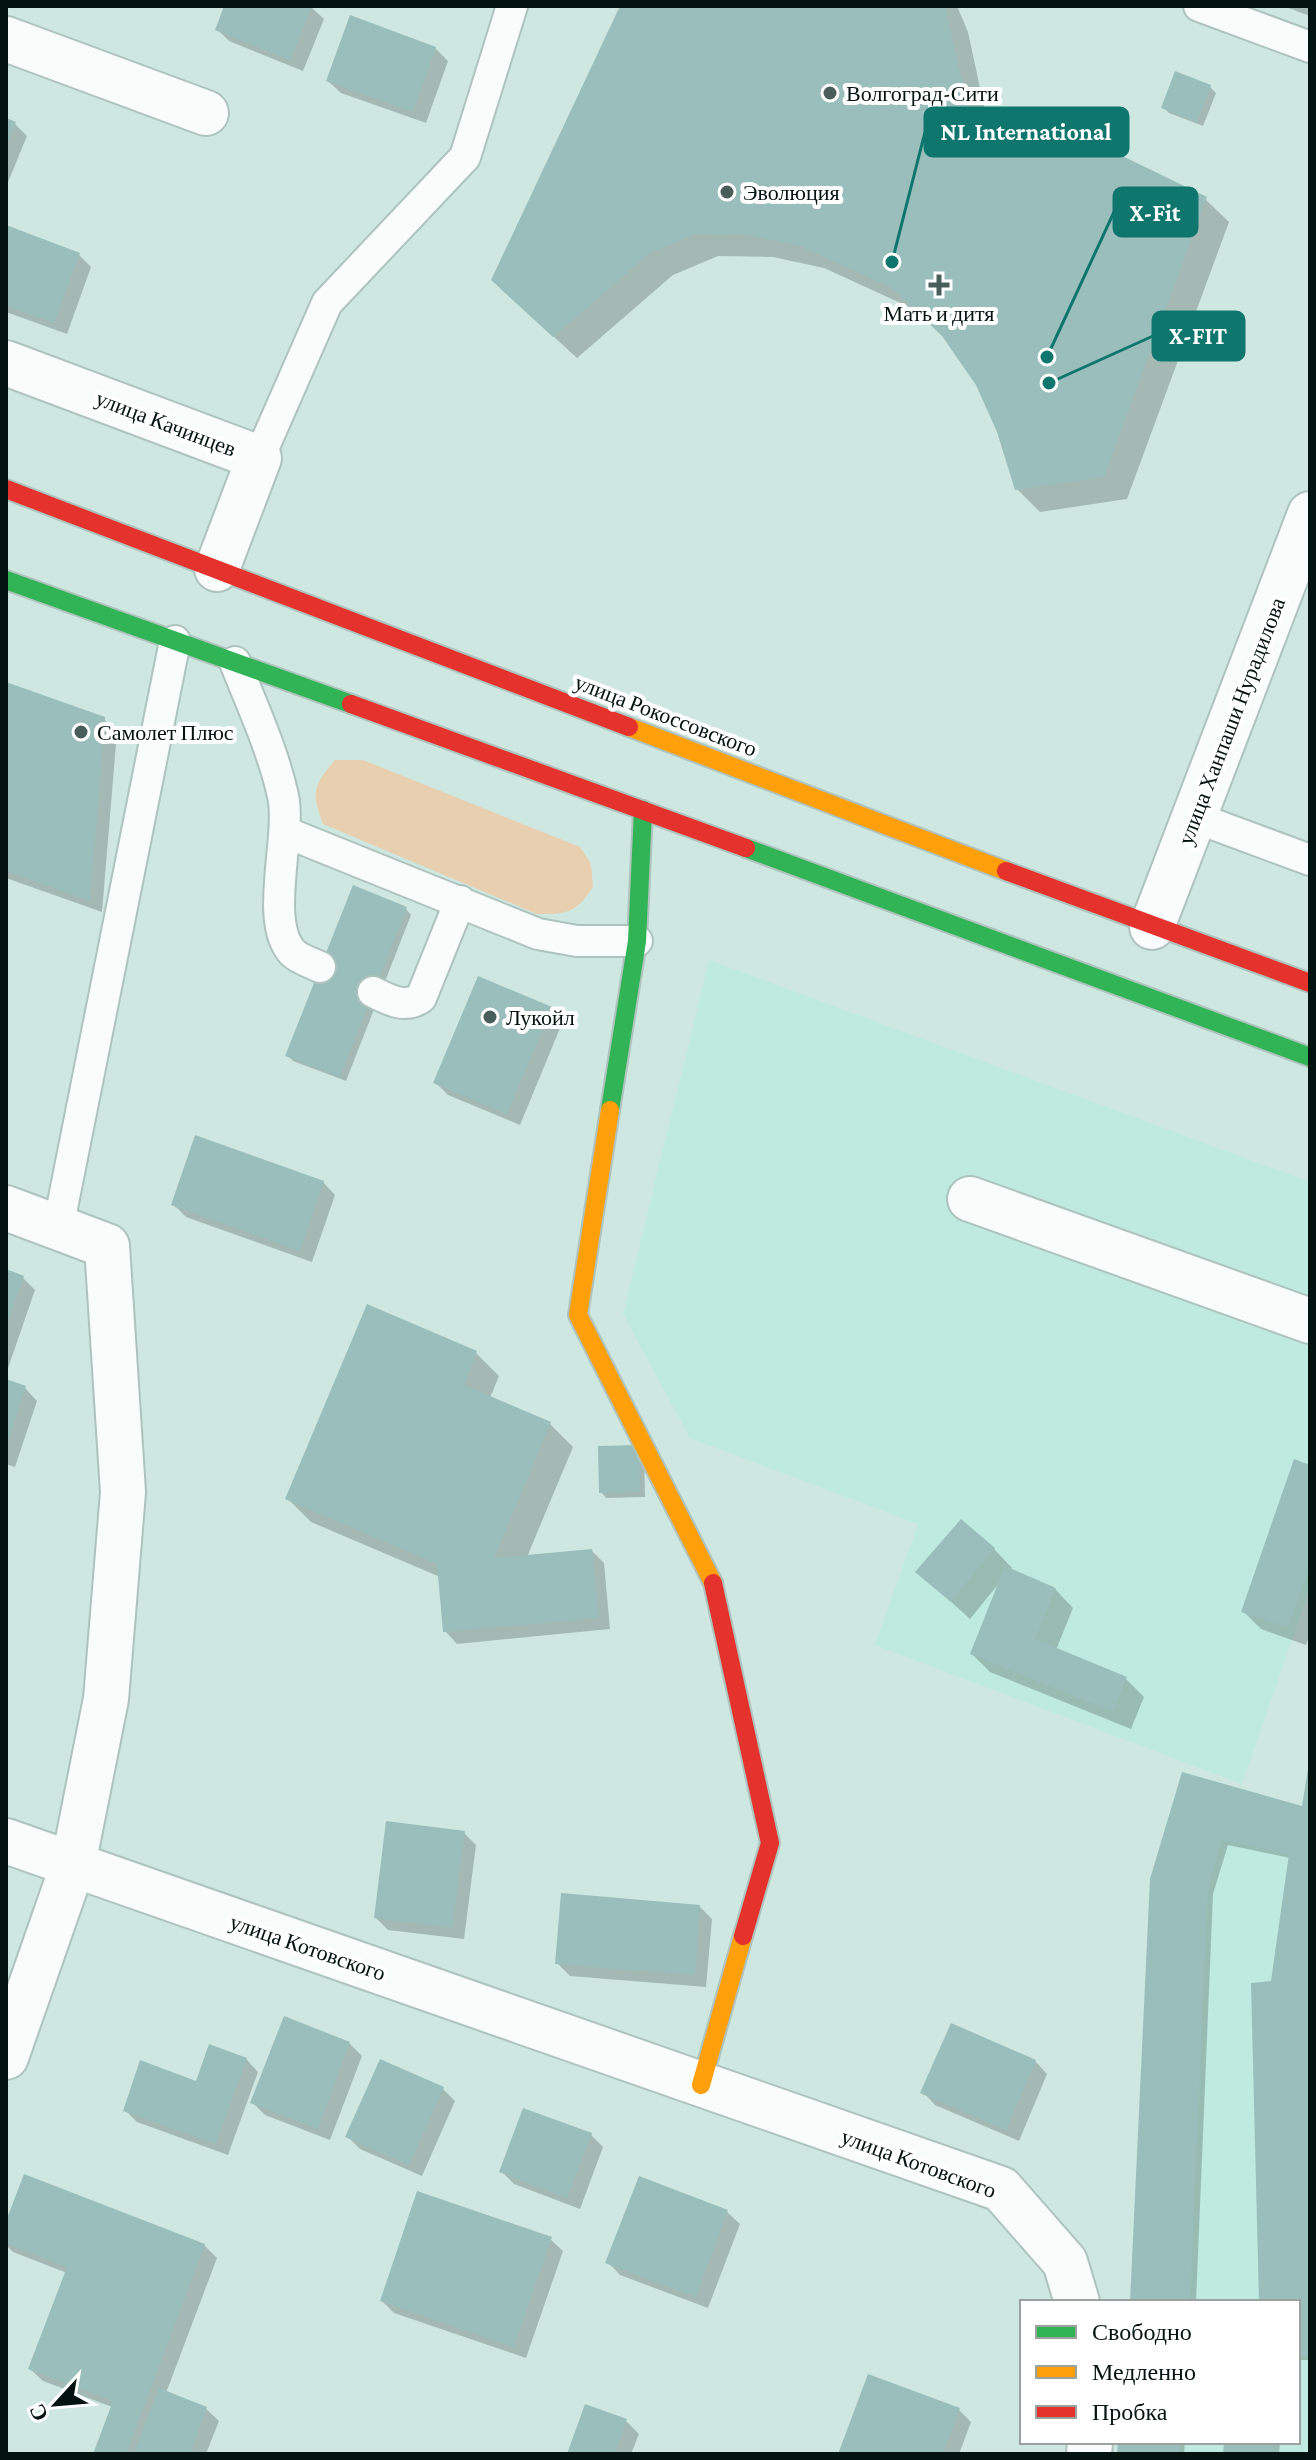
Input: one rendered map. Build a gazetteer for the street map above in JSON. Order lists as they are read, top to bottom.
{
  "streets": {
    "main road": ["улица Рокоссовского"],
    "street": ["улица Качинцев", "улица Ханпаши Нурадилова", "улица Котовского"]
  },
  "crossings": [
    ["улица Качинцев", "улица Рокоссовского"],
    ["улица Рокоссовского", "улица Ханпаши Нурадилова"]
  ],
  "places": {
    "other": [
      "Волгоград-Сити",
      "Эволюция",
      "NL International",
      "X-Fit",
      "X-FIT",
      "Самолет Плюс",
      "Лукойл"
    ],
    "health": ["Мать и дитя"]
  },
  "legend": ["Свободно", "Медленно", "Пробка"],
  "north": "bottom left"
}
